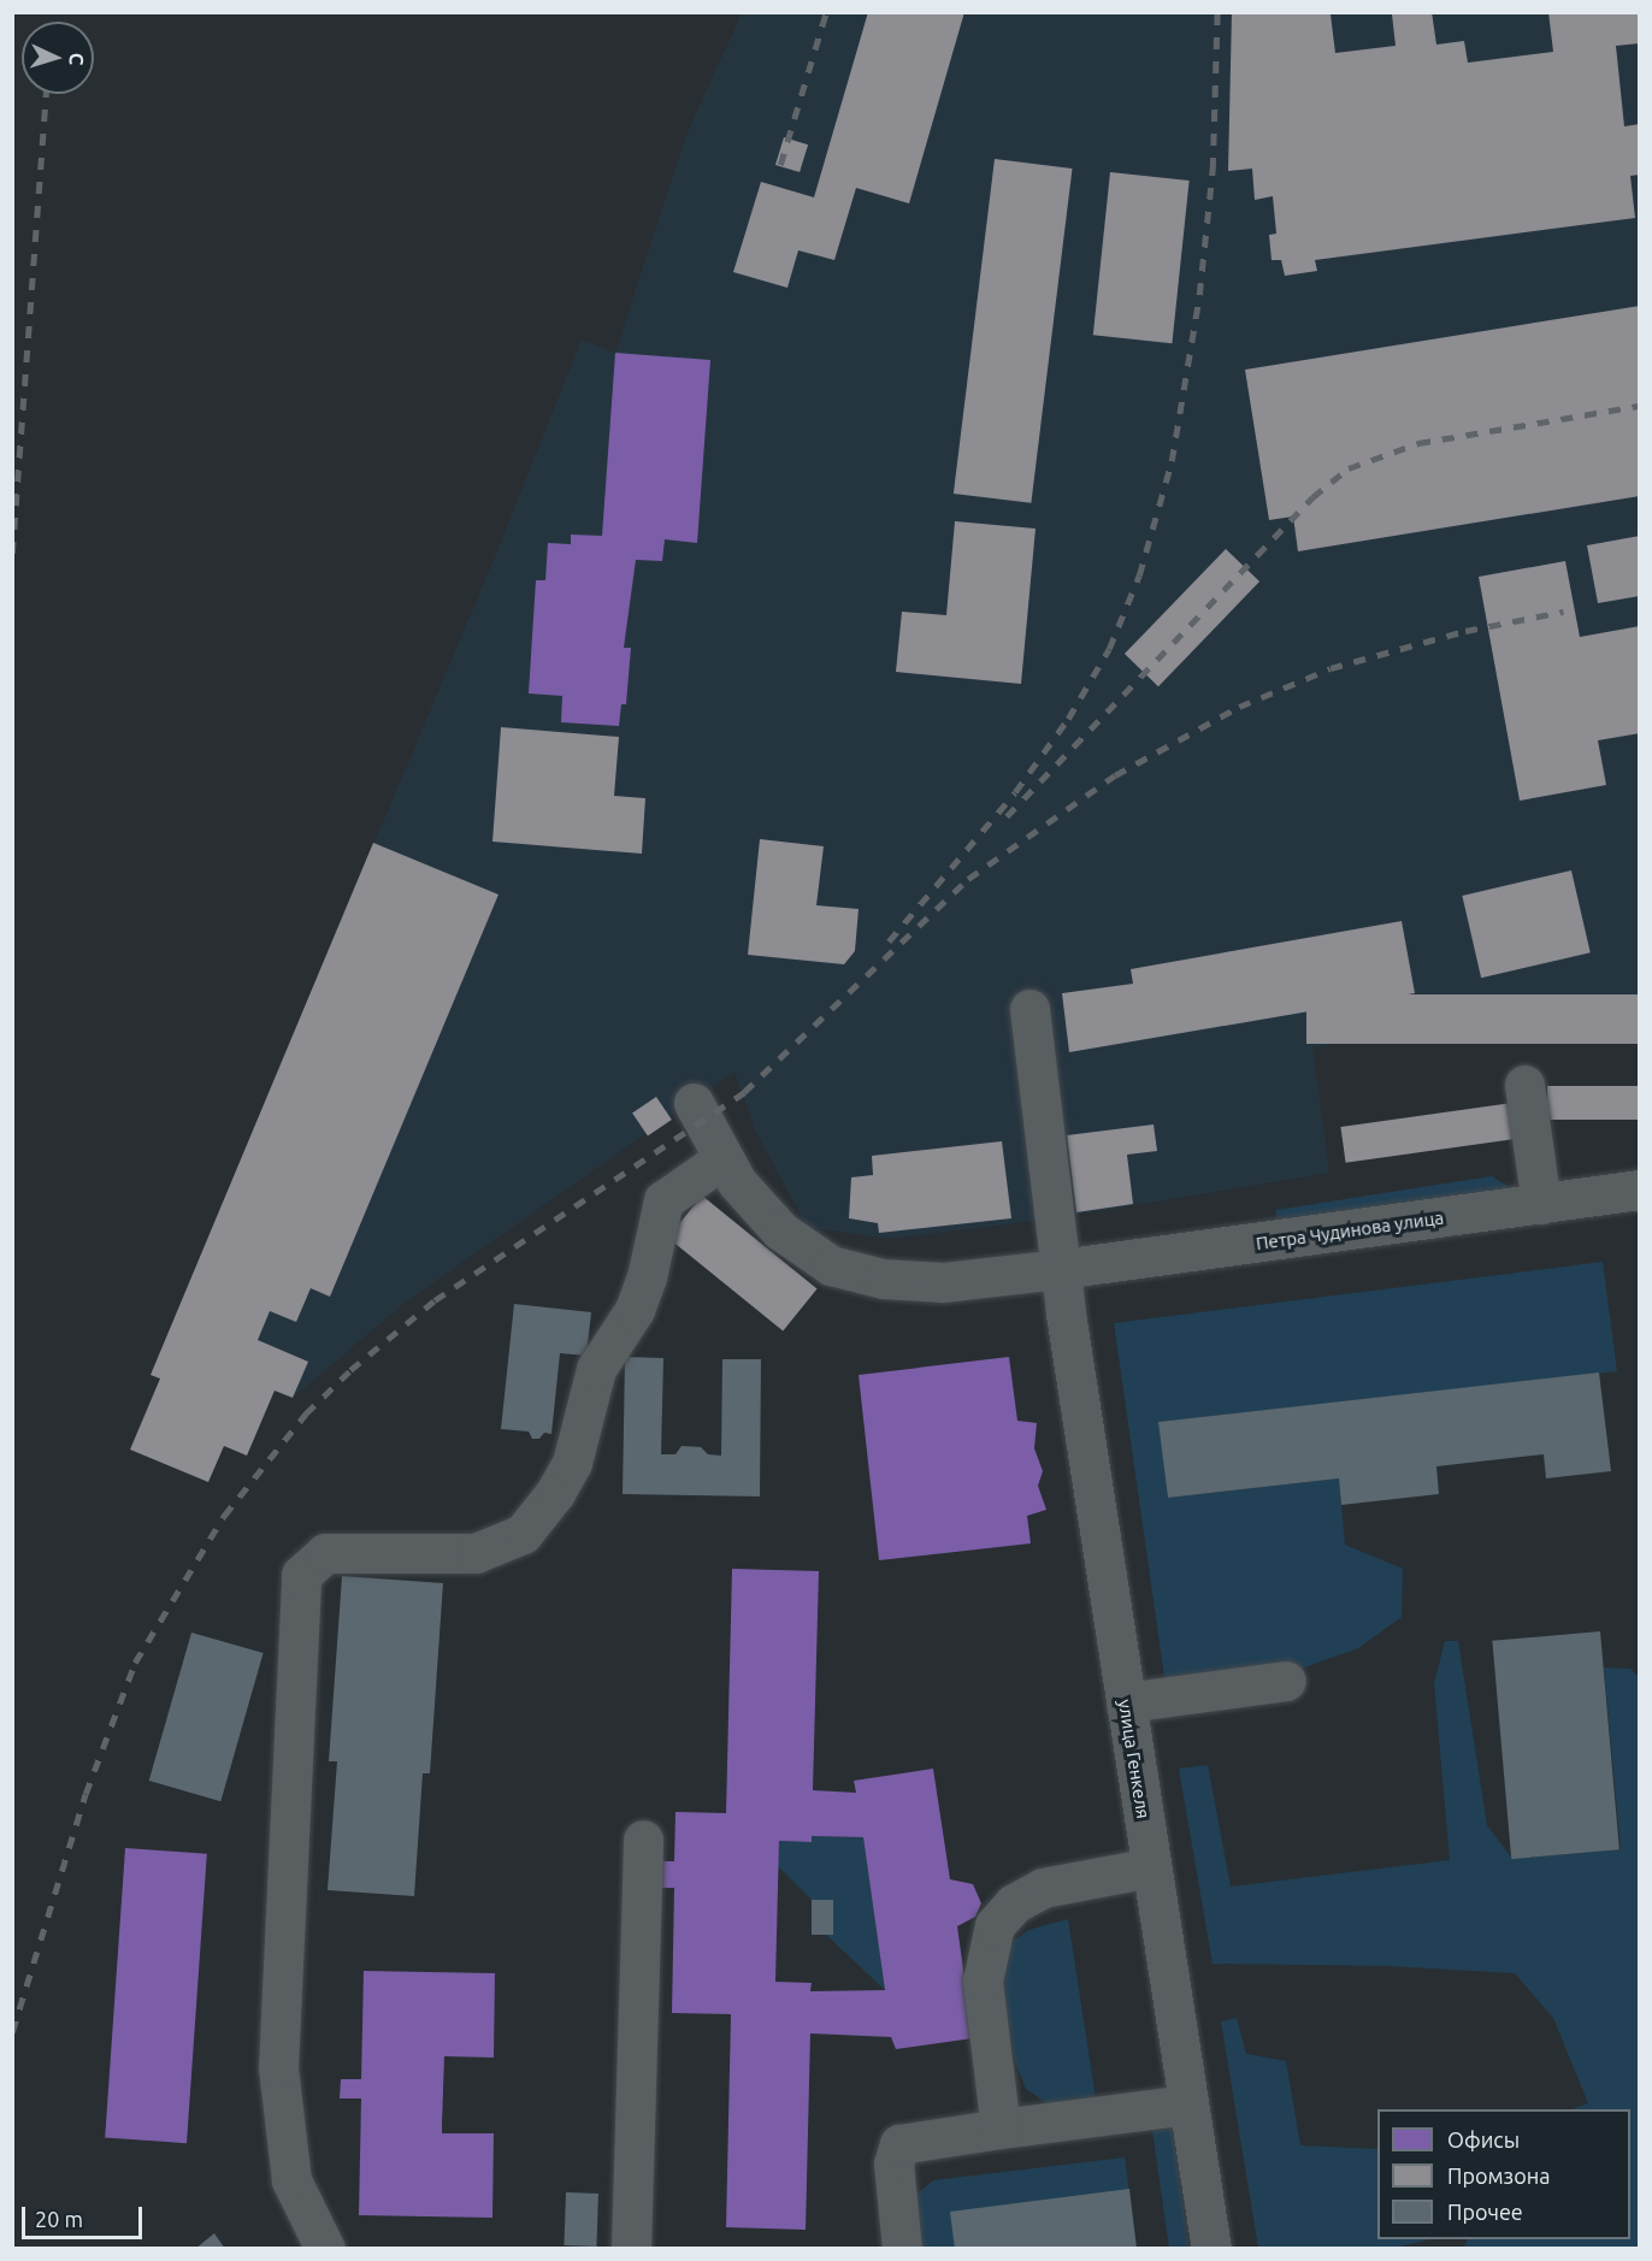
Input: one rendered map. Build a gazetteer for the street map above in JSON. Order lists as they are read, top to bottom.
{
  "streets": {
    "street": ["Петра Чудинова улица", "улица Генкеля"]
  },
  "crossings": [
    ["Петра Чудинова улица", "улица Генкеля"]
  ],
  "legend": ["Офисы", "Промзона", "Прочее"],
  "scale_bar": "20 m",
  "north": "right"
}
